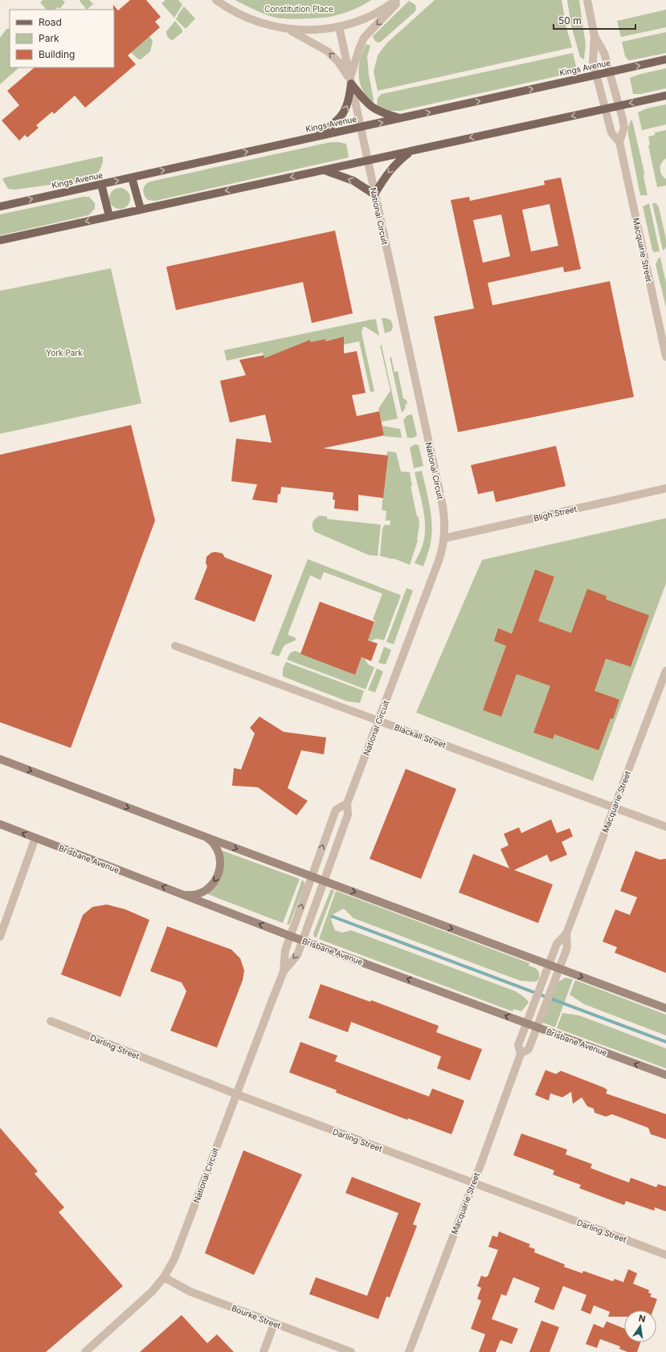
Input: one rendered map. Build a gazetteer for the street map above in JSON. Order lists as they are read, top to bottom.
{
  "streets": {
    "main road": ["Kings Avenue", "Brisbane Avenue"],
    "street": [
      "National Circuit",
      "Macquarie Street",
      "Bligh Street",
      "Blackall Street",
      "Darling Street",
      "Bourke Street"
    ]
  },
  "crossings": [
    ["Kings Avenue", "National Circuit"],
    ["Kings Avenue", "Macquarie Street"],
    ["National Circuit", "Bligh Street"],
    ["National Circuit", "Blackall Street"],
    ["National Circuit", "Brisbane Avenue"],
    ["National Circuit", "Darling Street"],
    ["National Circuit", "Bourke Street"],
    ["Macquarie Street", "Blackall Street"],
    ["Macquarie Street", "Brisbane Avenue"],
    ["Macquarie Street", "Darling Street"]
  ],
  "parks": ["Constitution Place", "York Park"],
  "legend": ["Road", "Park", "Building"],
  "scale_bar": "50 m",
  "north": "top"
}
